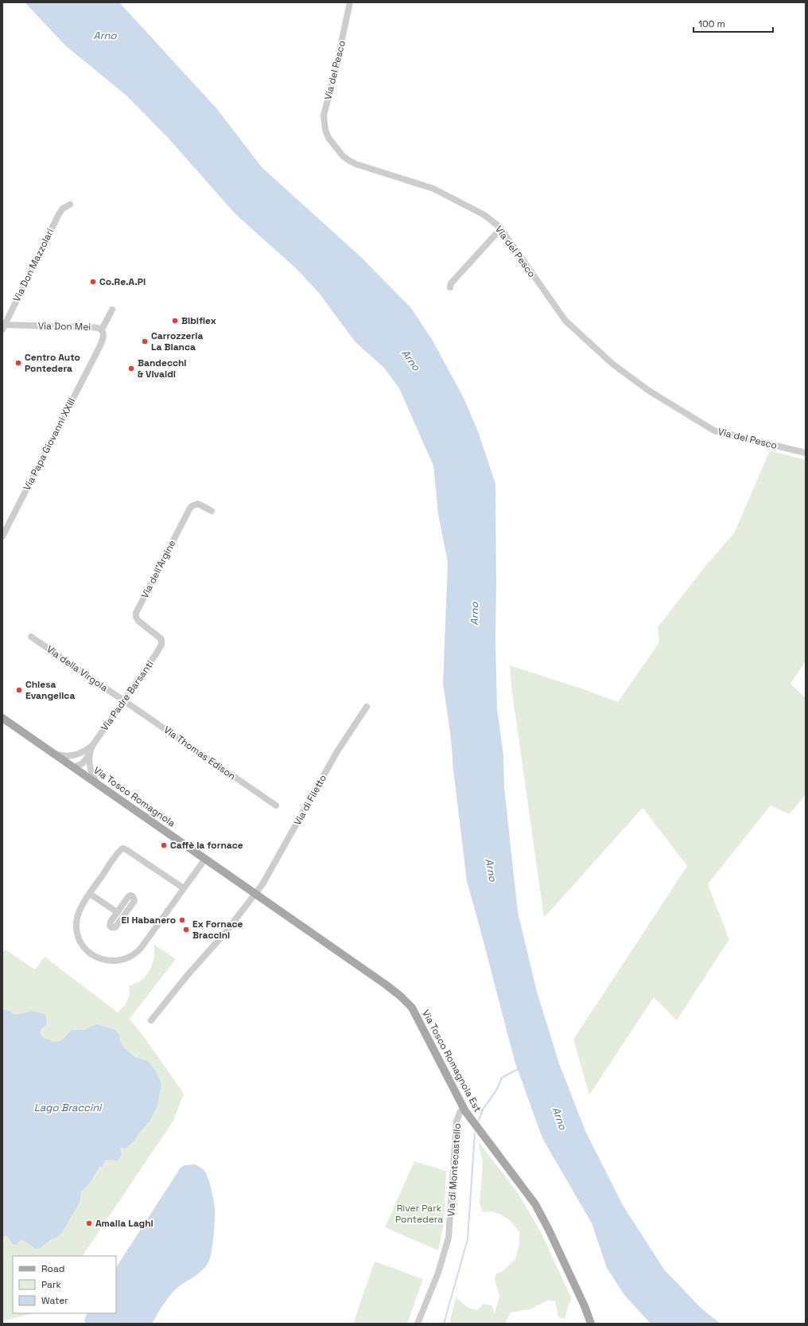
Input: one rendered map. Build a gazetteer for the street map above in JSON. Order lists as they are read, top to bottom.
{
  "streets": {
    "main road": ["Via Tosco Romagnola", "Via Tosco Romagnola Est"],
    "street": [
      "Via del Pesco",
      "Via Don Mazzolari",
      "Via Don Mei",
      "Via Papa Giovanni XXIII",
      "Via dell'Argine",
      "Via della Virgola",
      "Via Padre Barsanti",
      "Via Thomas Edison",
      "Via di Filetto",
      "Via di Montecastello"
    ]
  },
  "crossings": [
    ["Via Don Mazzolari", "Via Don Mei"],
    ["Via Don Mei", "Via Papa Giovanni XXIII"],
    ["Via dell'Argine", "Via Padre Barsanti"],
    ["Via della Virgola", "Via Padre Barsanti"],
    ["Via della Virgola", "Via Thomas Edison"],
    ["Via Padre Barsanti", "Via Thomas Edison"],
    ["Via Padre Barsanti", "Via Tosco Romagnola"],
    ["Via Tosco Romagnola", "Via di Filetto"],
    ["Via Tosco Romagnola", "Via Tosco Romagnola Est"],
    ["Via di Filetto", "Via Tosco Romagnola Est"],
    ["Via Tosco Romagnola Est", "Via di Montecastello"]
  ],
  "water": ["Arno", "Lago Braccini"],
  "parks": ["River Park Pontedera"],
  "places": [
    "Co.Re.A.Pi",
    "Bibiflex",
    "Carrozzeria La Bianca",
    "Centro Auto Pontedera",
    "Bandecchi & Vivaldi",
    "Chiesa Evangelica",
    "Caffè la fornace",
    "El Habanero",
    "Ex Fornace Braccini",
    "Amalia Laghi"
  ],
  "legend": ["Road", "Park", "Water"],
  "scale_bar": "100 m"
}
